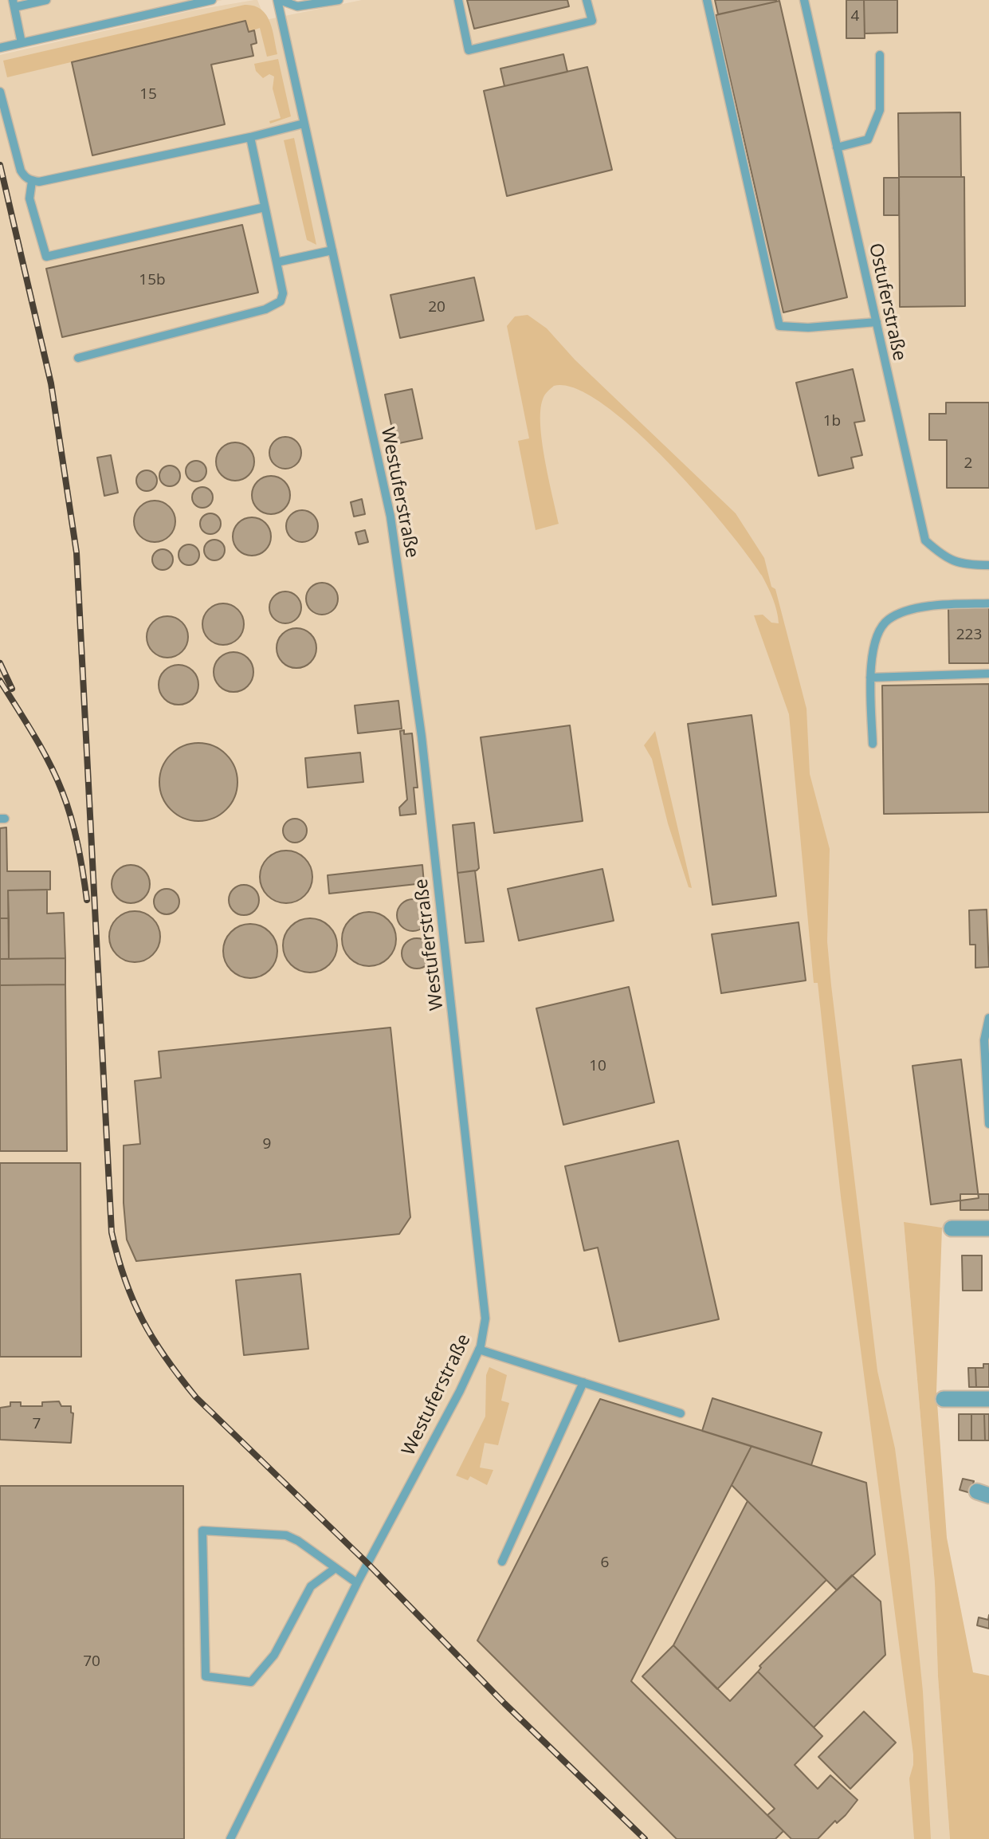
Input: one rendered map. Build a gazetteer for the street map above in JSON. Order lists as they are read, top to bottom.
{
  "streets": {
    "lane": ["Ostuferstraße", "Westuferstraße"]
  },
  "house_numbers": [
    "4",
    "15",
    "15b",
    "20",
    "1b",
    "2",
    "223",
    "10",
    "9",
    "7",
    "6",
    "70"
  ]
}
